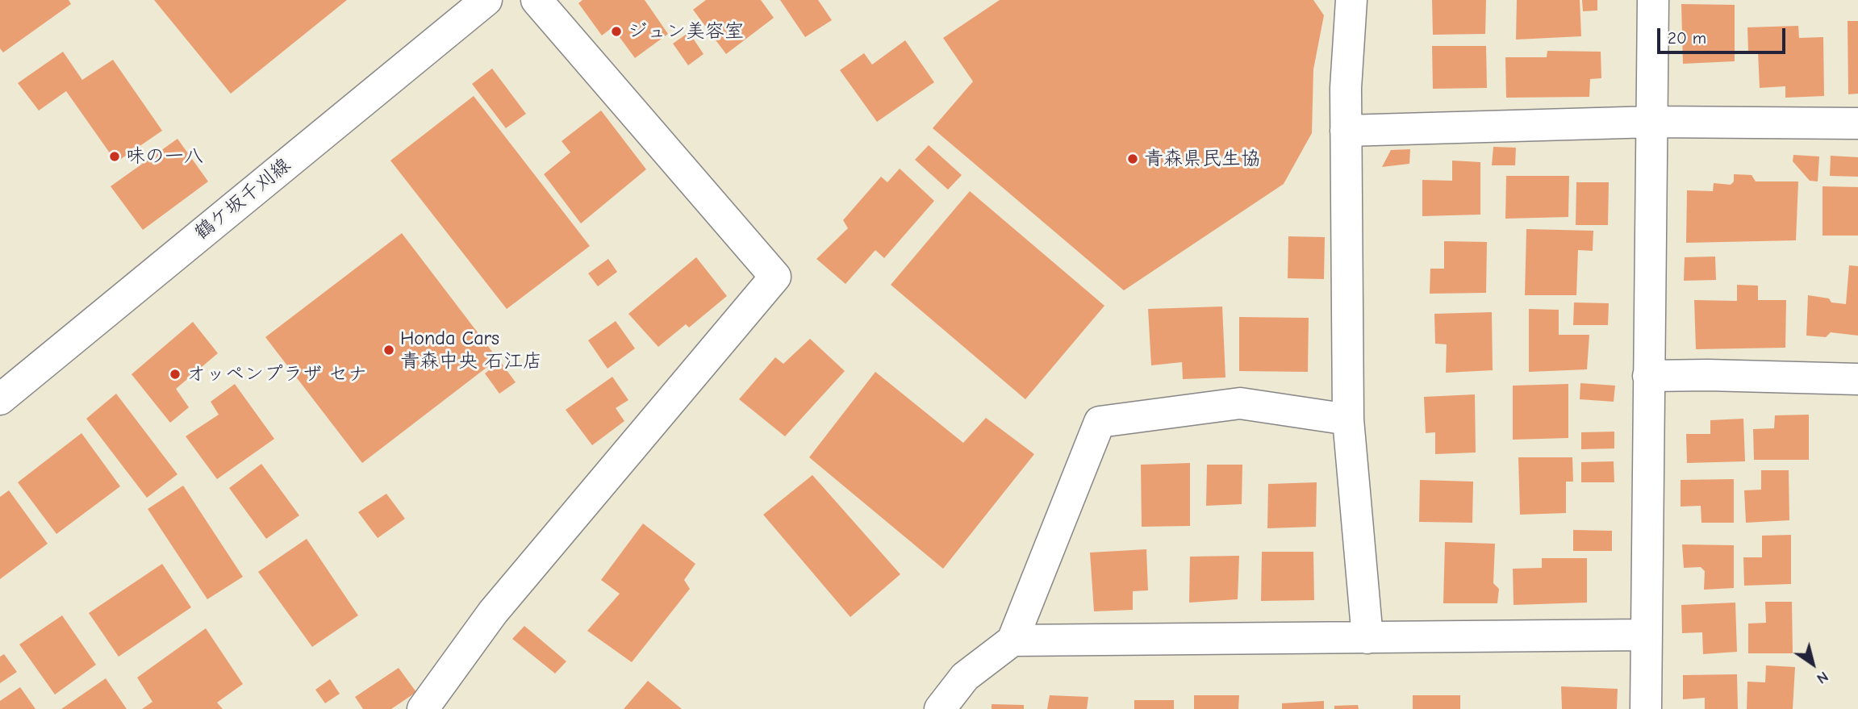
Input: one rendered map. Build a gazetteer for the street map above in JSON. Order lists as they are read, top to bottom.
{
  "streets": {
    "street": ["鶴ケ坂千刈線"]
  },
  "places": [
    "ジュン美容室",
    "味の一八",
    "青森県民生協",
    "Honda Cars 青森中央 石江店",
    "オッペンプラザ セナ"
  ],
  "scale_bar": "20 m",
  "north": "bottom right"
}
